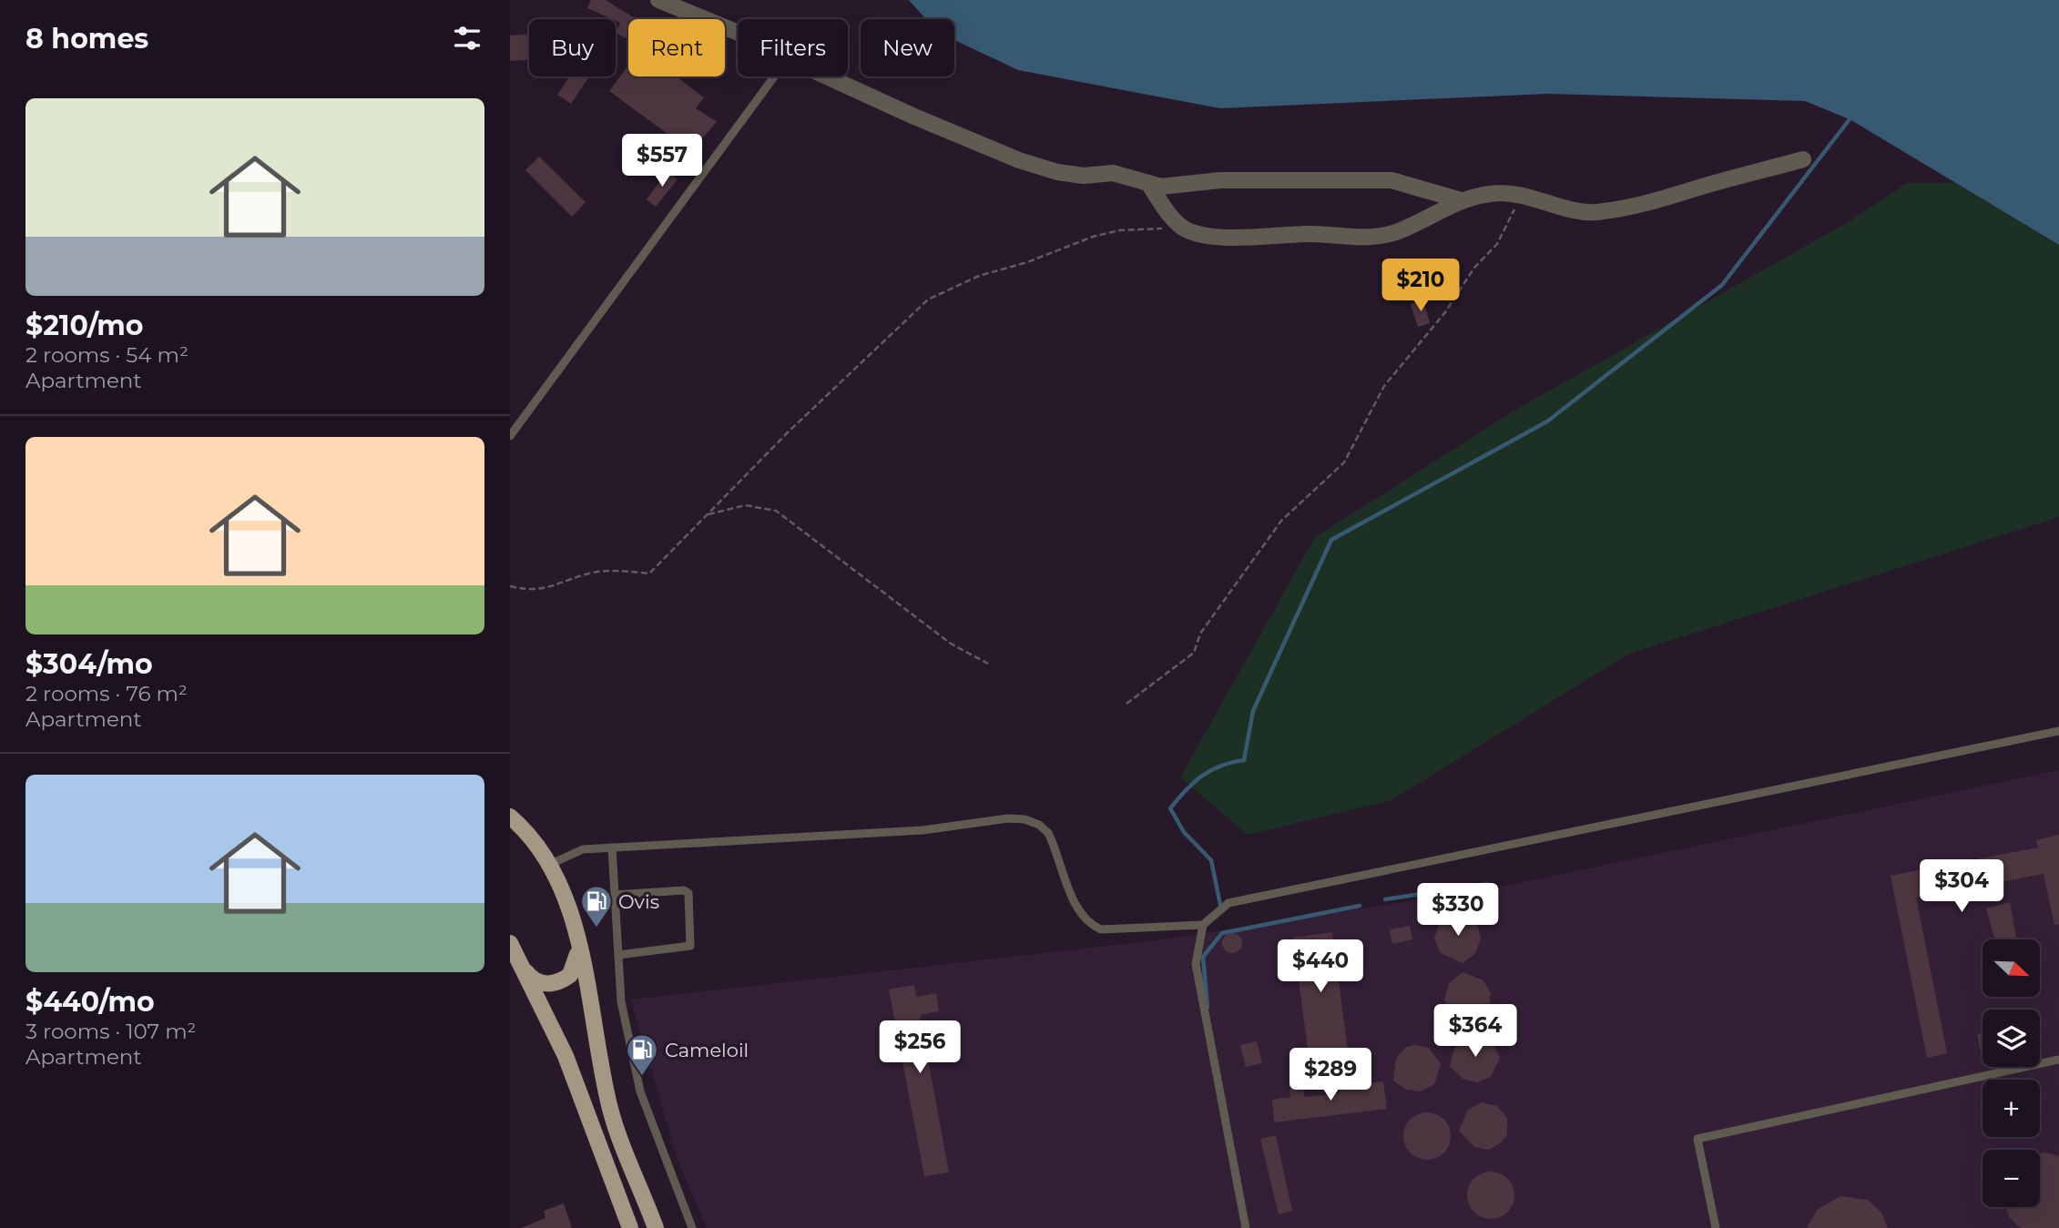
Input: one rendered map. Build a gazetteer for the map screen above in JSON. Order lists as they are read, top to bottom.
{
  "places": {
    "fuel station": ["Ovis", "Cameloil"]
  },
  "north": "bottom right",
  "page": {
    "heading": "8 homes",
    "chip": [
      "Buy",
      "Rent",
      "Filters",
      "New"
    ],
    "list": [
      {
        "name": "$210/mo",
        "note": "2 rooms · 54 m² · Apartment"
      },
      {
        "name": "$304/mo",
        "note": "2 rooms · 76 m² · Apartment"
      },
      {
        "name": "$440/mo",
        "note": "3 rooms · 107 m² · Apartment"
      }
    ],
    "price": [
      "$557",
      "$210",
      "$304",
      "$330",
      "$440",
      "$364",
      "$256",
      "$289"
    ],
    "map_buttons": ["+", "−"]
  }
}
